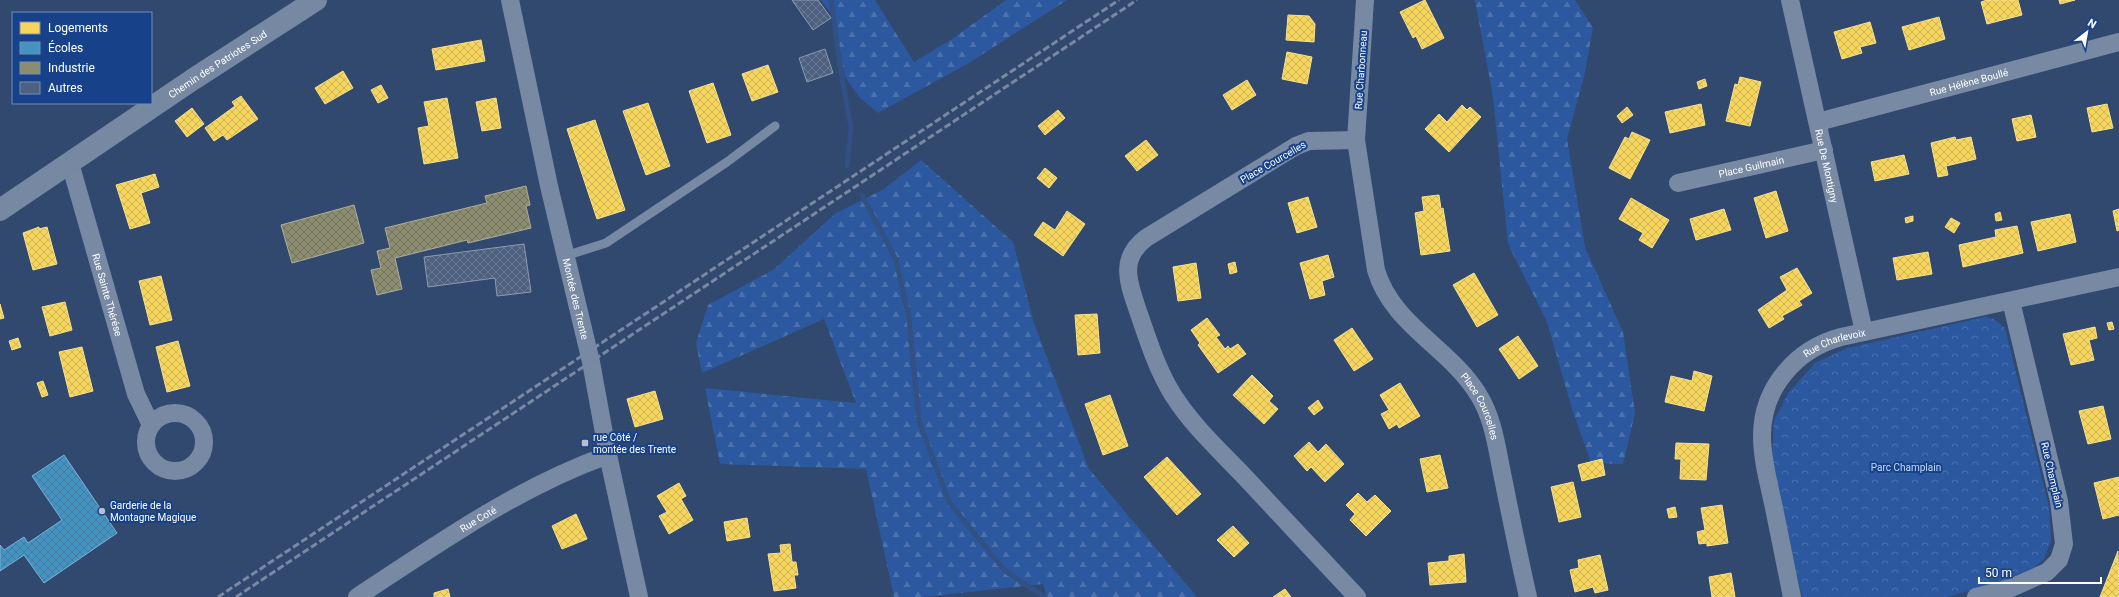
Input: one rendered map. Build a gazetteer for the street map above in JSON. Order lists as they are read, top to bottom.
{
  "streets": {
    "main road": ["Chemin des Patriotes Sud"],
    "street": [
      "Rue Charbonneau",
      "Rue Hélène Boullé",
      "Place Courcelles",
      "Place Guilmain",
      "Rue De Montigny",
      "Rue Sainte Thérése",
      "Montée des Trente",
      "Rue Charlevoix",
      "Rue Champlain",
      "Rue Coté"
    ]
  },
  "crossings": [
    ["Chemin des Patriotes Sud", "Rue Sainte Thérése"],
    ["Rue Charbonneau", "Place Courcelles"],
    ["Rue Hélène Boullé", "Rue De Montigny"],
    ["Place Guilmain", "Rue De Montigny"],
    ["Rue De Montigny", "Rue Charlevoix"],
    ["Montée des Trente", "Rue Coté"],
    ["Rue Charlevoix", "Rue Champlain"]
  ],
  "parks": ["Parc Champlain"],
  "places": {
    "transit": ["rue Côté / montée des Trente"],
    "other": ["Garderie de la Montagne Magique"]
  },
  "legend": [
    "Logements",
    "Écoles",
    "Industrie",
    "Autres"
  ],
  "scale_bar": "50 m",
  "north": "top right"
}
